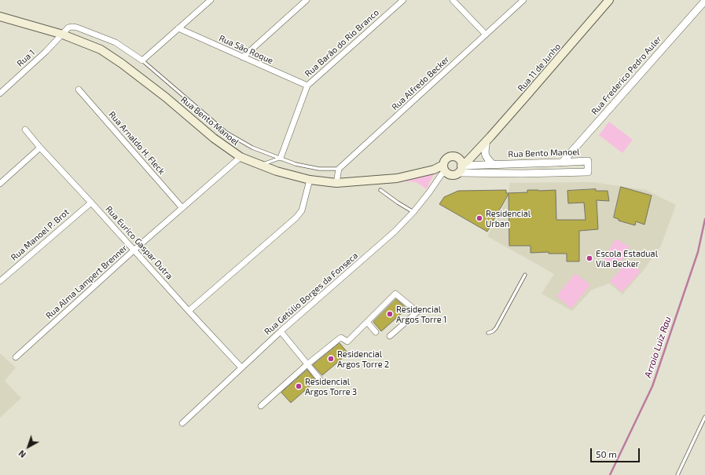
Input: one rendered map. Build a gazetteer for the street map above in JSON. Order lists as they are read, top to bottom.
{
  "streets": {
    "main road": ["Rua 11 de Junho", "Rua Bento Manoel"],
    "street": [
      "Rua Barão do Rio Branco",
      "Rua São Roque",
      "Rua 1",
      "Rua Frederico Pedro Auler",
      "Rua Alfredo Becker",
      "Rua Arnaldo H. Fleck",
      "Rua Manoel P. Brot",
      "Rua Eurico Gaspar Dutra",
      "Rua Alma Lampert Brenner",
      "Rua Getúlio Borges da Fonseca"
    ]
  },
  "crossings": [
    ["Rua Barão do Rio Branco", "Rua São Roque"],
    ["Rua 1", "Rua Bento Manoel"],
    ["Rua 11 de Junho", "Rua Bento Manoel"],
    ["Rua 11 de Junho", "Rua Getúlio Borges da Fonseca"],
    ["Rua Frederico Pedro Auler", "Rua Bento Manoel"],
    ["Rua Bento Manoel", "Rua Alma Lampert Brenner"],
    ["Rua Bento Manoel", "Rua Getúlio Borges da Fonseca"],
    ["Rua Arnaldo H. Fleck", "Rua Alma Lampert Brenner"],
    ["Rua Manoel P. Brot", "Rua Eurico Gaspar Dutra"],
    ["Rua Eurico Gaspar Dutra", "Rua Alma Lampert Brenner"],
    ["Rua Eurico Gaspar Dutra", "Rua Getúlio Borges da Fonseca"]
  ],
  "water": ["Arroio Luiz Rau"],
  "places": [
    "Residencial Urban",
    "Escola Estadual Vila Becker",
    "Residencial Argos Torre 1",
    "Residencial Argos Torre 2",
    "Residencial Argos Torre 3"
  ],
  "scale_bar": "50 m",
  "north": "bottom left"
}
